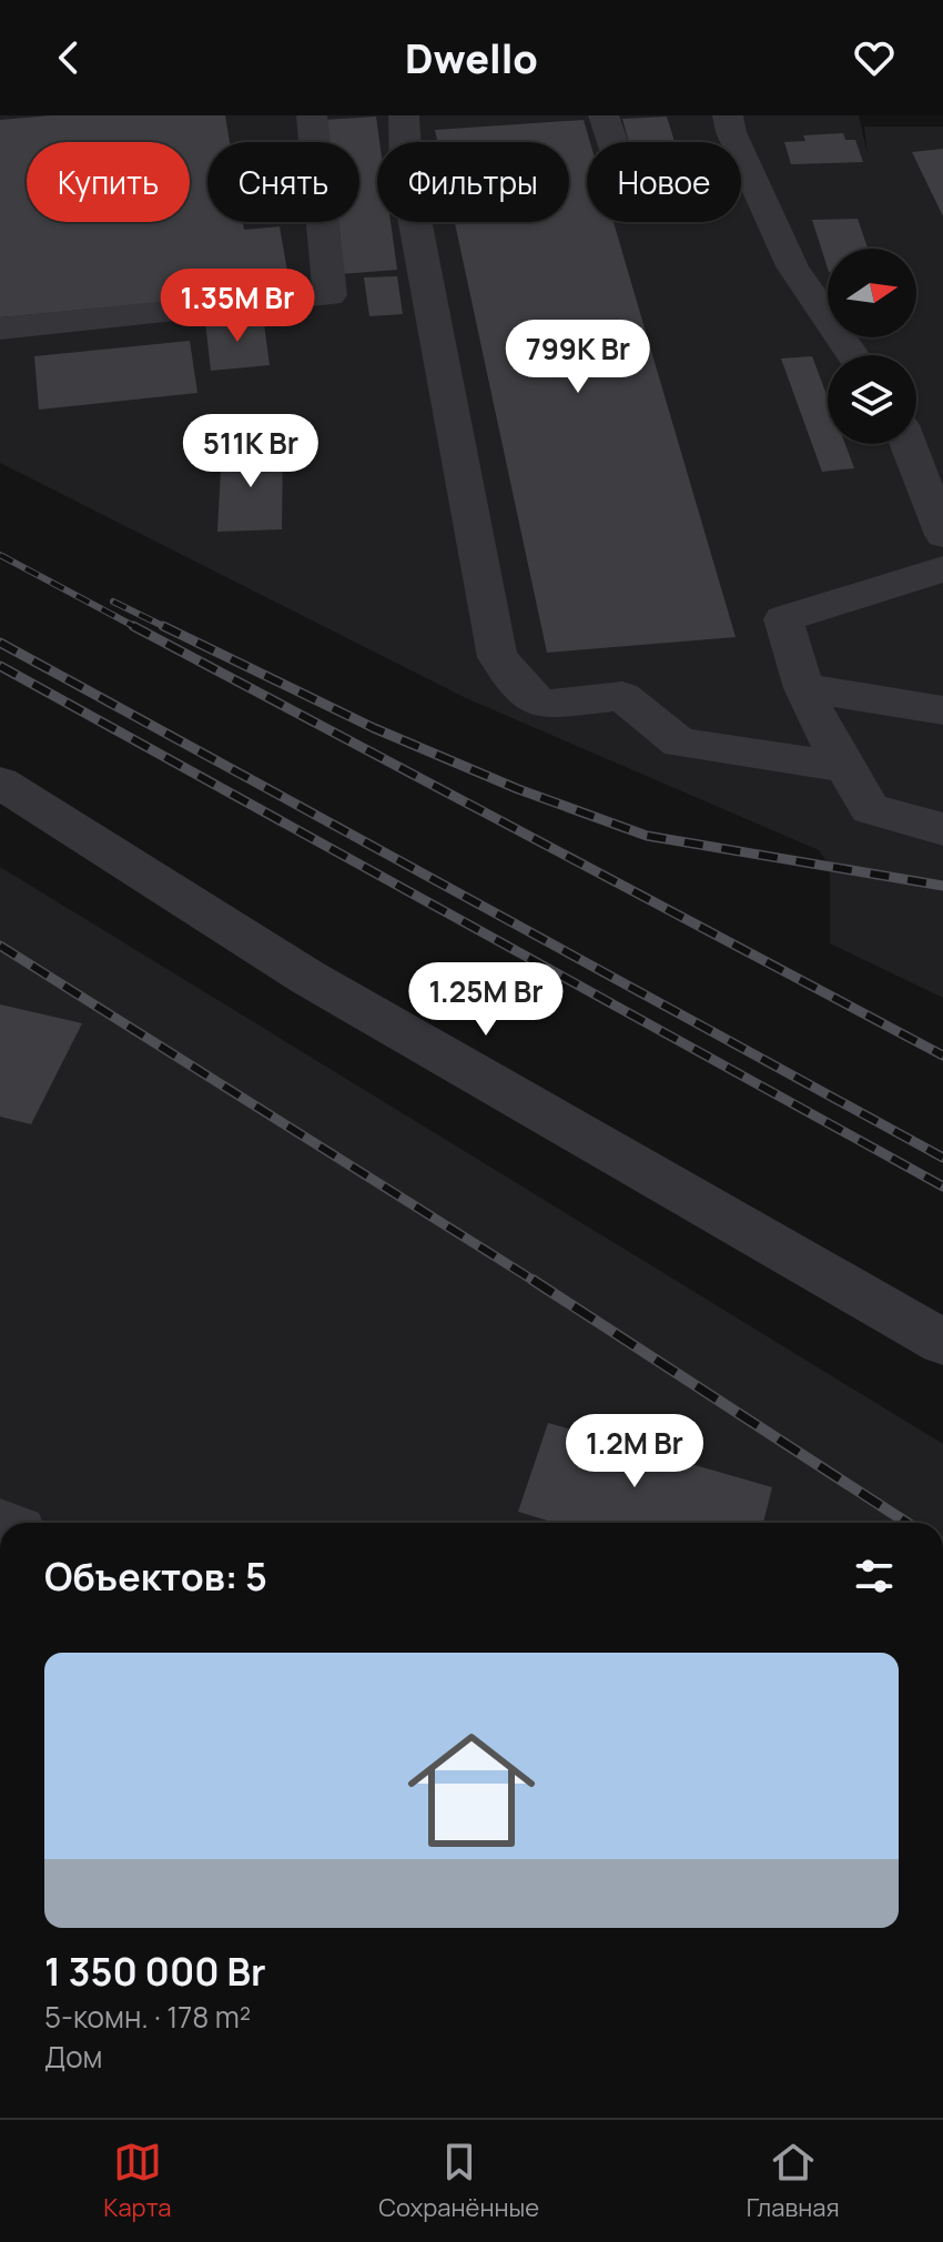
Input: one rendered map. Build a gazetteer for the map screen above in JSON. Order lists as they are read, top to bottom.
{
  "north": "right",
  "page": {
    "header": "Dwello",
    "chip": [
      "Купить",
      "Снять",
      "Фильтры",
      "Новое"
    ],
    "price": [
      "1.35M Br",
      "799K Br",
      "511K Br",
      "1.25M Br",
      "1.2M Br"
    ],
    "heading": "Объектов: 5",
    "list": [
      {
        "name": "1 350 000 Br",
        "note": "5-комн. · 178 m² · Дом"
      }
    ],
    "tabs": ["Карта", "Сохранённые", "Главная"]
  }
}
